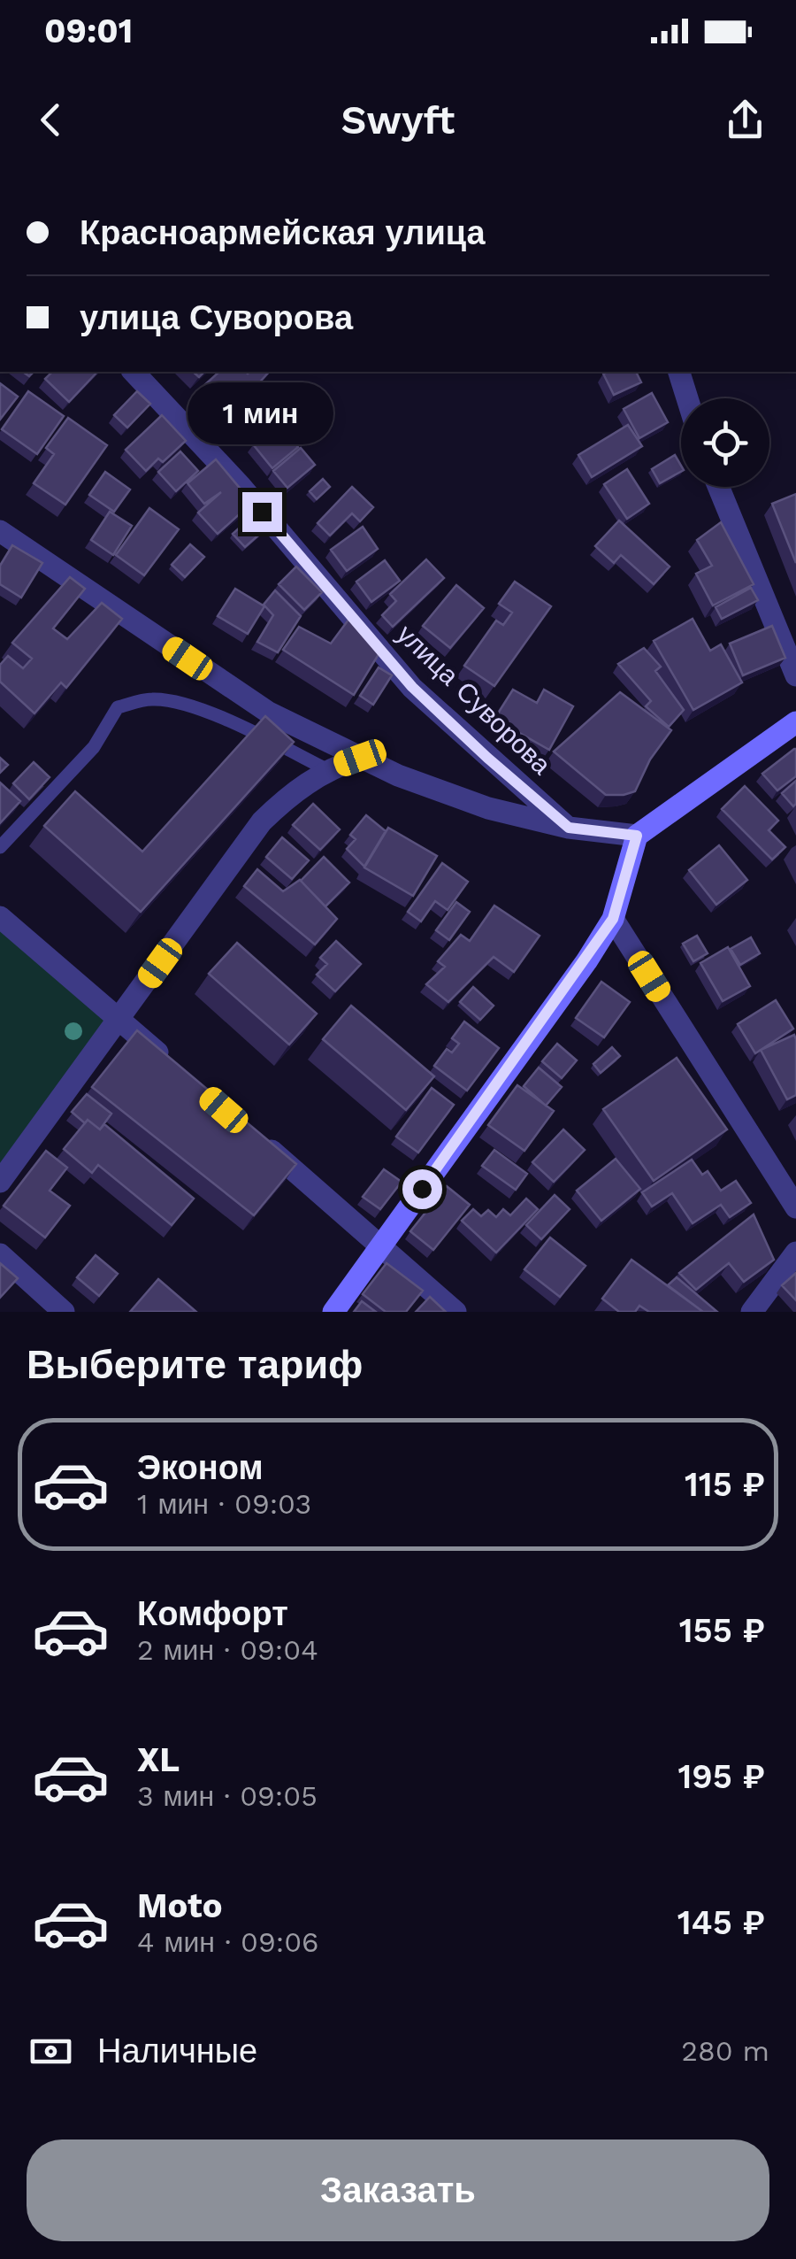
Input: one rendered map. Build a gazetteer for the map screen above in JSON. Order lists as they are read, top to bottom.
{
  "streets": {
    "street": ["улица Суворова"]
  },
  "page": {
    "status": "09:01",
    "header": "Swyft",
    "banner": ["Красноармейская улица", "улица Суворова"],
    "bubble": "1 мин",
    "heading": "Выберите тариф",
    "list": [
      {
        "name": "Эконом",
        "note": "1 мин · 09:03",
        "value": "115 ₽"
      },
      {
        "name": "Комфорт",
        "note": "2 мин · 09:04",
        "value": "155 ₽"
      },
      {
        "name": "XL",
        "note": "3 мин · 09:05",
        "value": "195 ₽"
      },
      {
        "name": "Moto",
        "note": "4 мин · 09:06",
        "value": "145 ₽"
      }
    ],
    "pay": ["Наличные", "280 m"],
    "buttons": "Заказать"
  }
}
